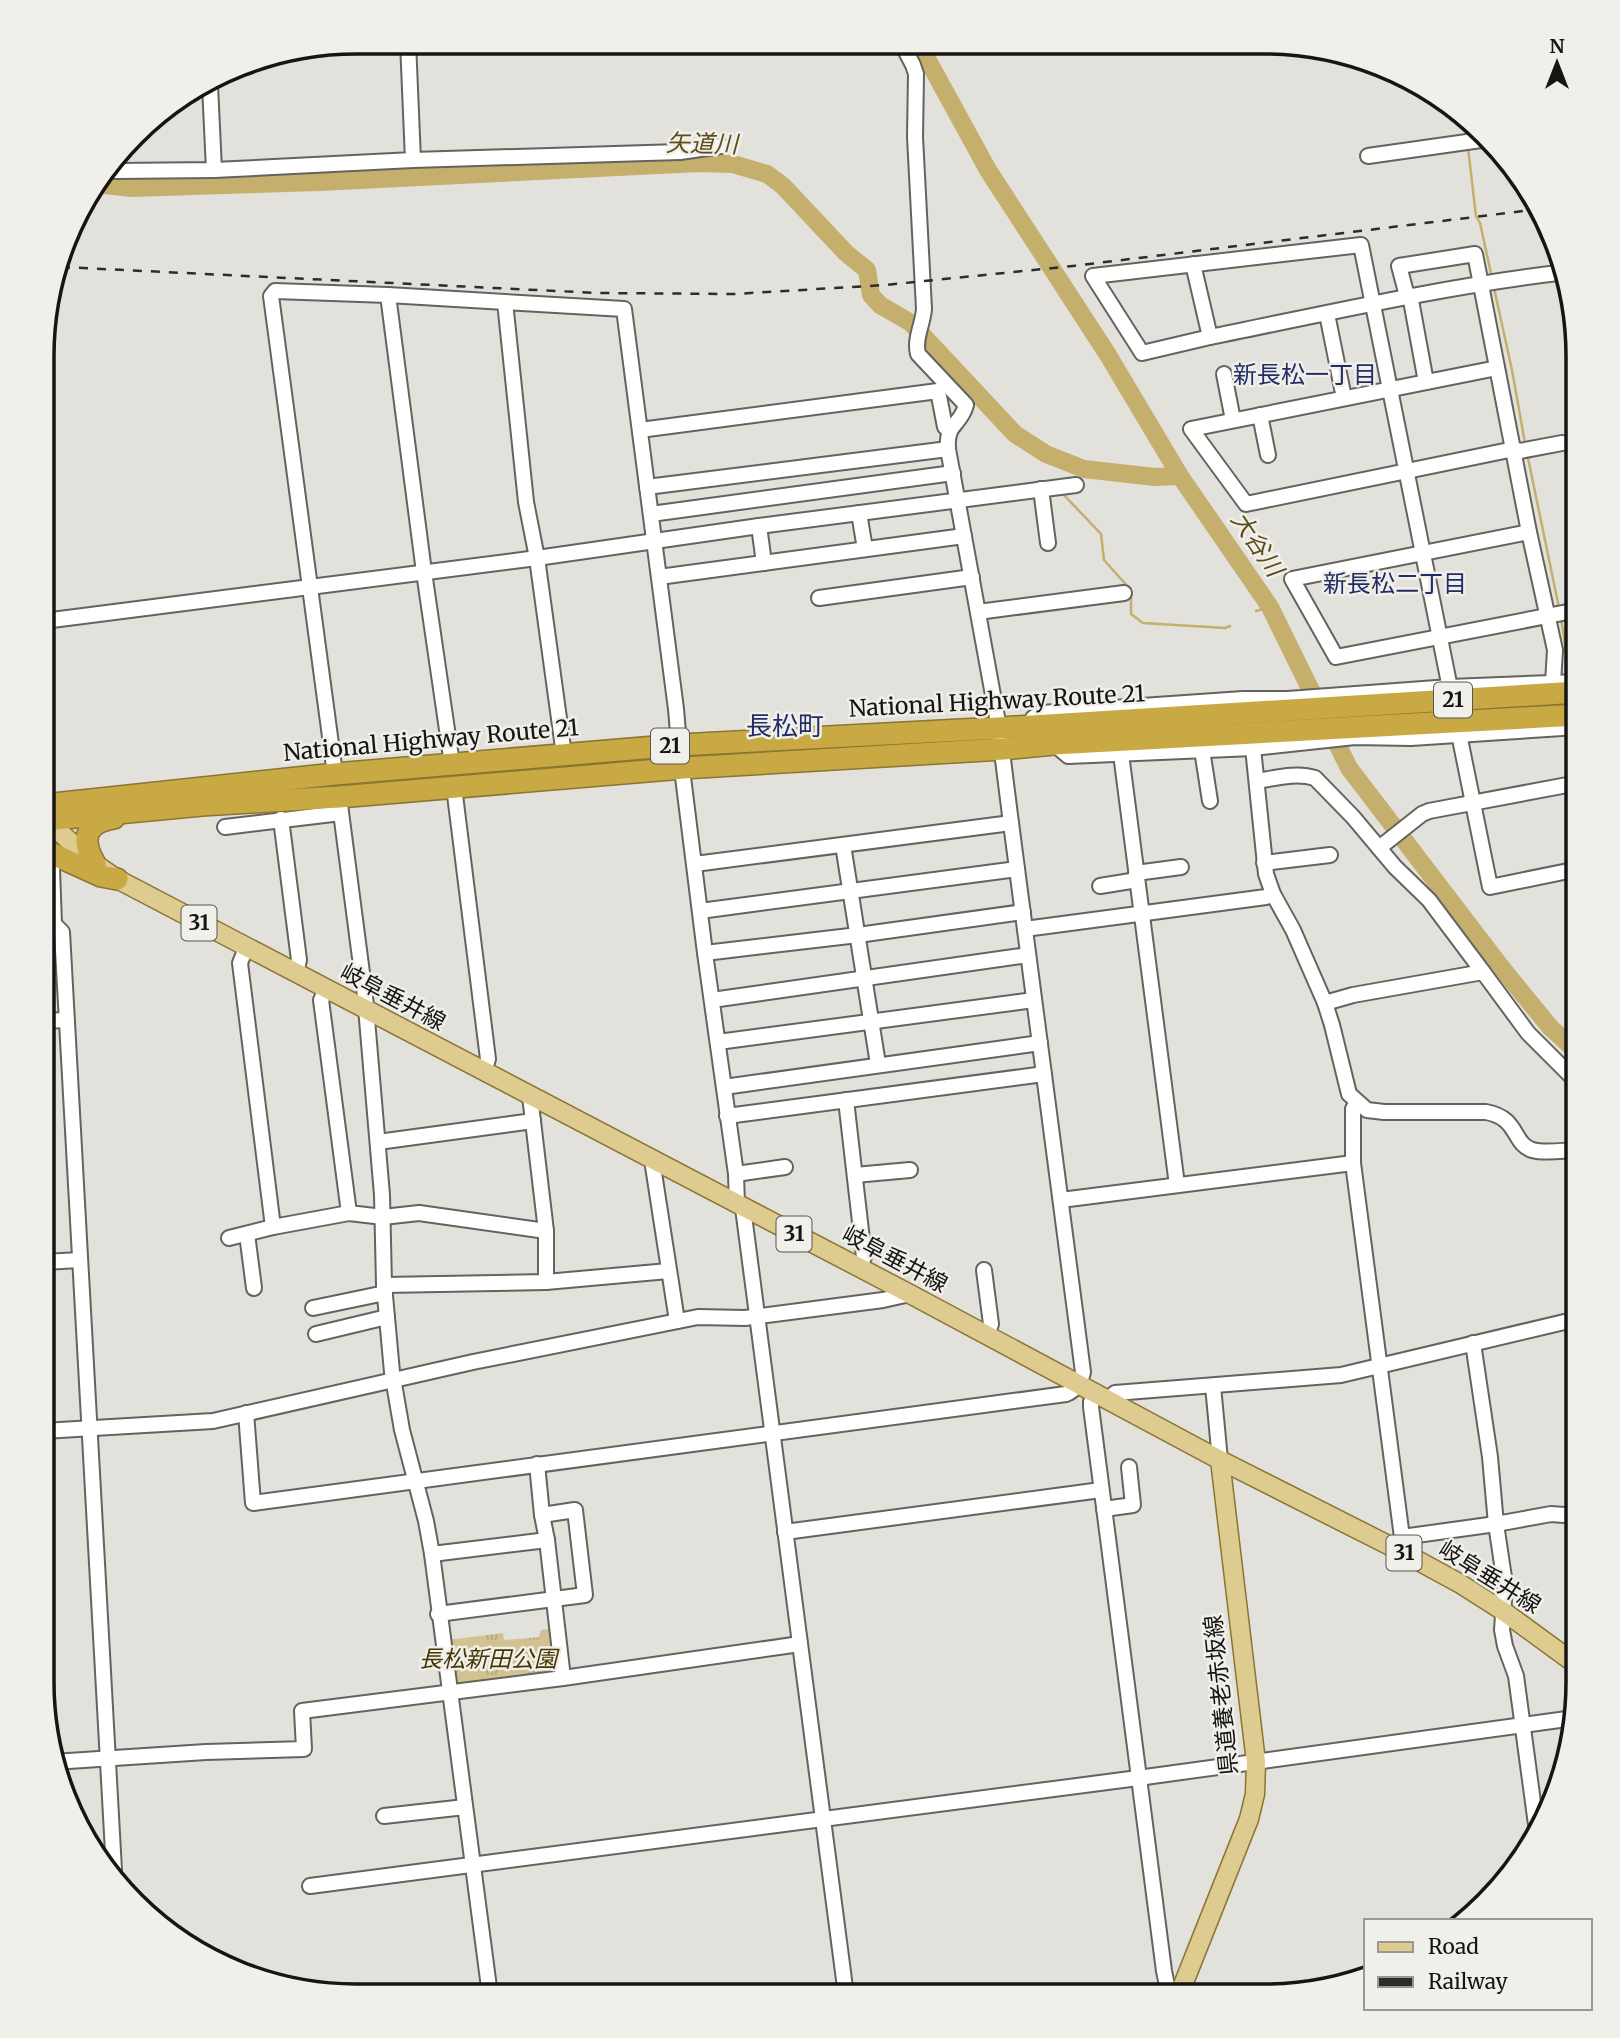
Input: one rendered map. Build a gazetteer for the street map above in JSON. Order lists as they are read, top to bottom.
{
  "streets": {
    "highway": ["21", "National Highway Route 21"],
    "main road": ["31", "岐阜垂井線", "県道養老赤坂線"]
  },
  "crossings": [
    ["21", "National Highway Route 21"],
    ["21", "岐阜垂井線"],
    ["岐阜垂井線", "県道養老赤坂線"]
  ],
  "districts": ["新長松一丁目", "新長松二丁目", "長松町"],
  "water": ["矢道川", "大谷川"],
  "parks": ["長松新田公園"],
  "legend": ["Road", "Railway"],
  "north": "top"
}
